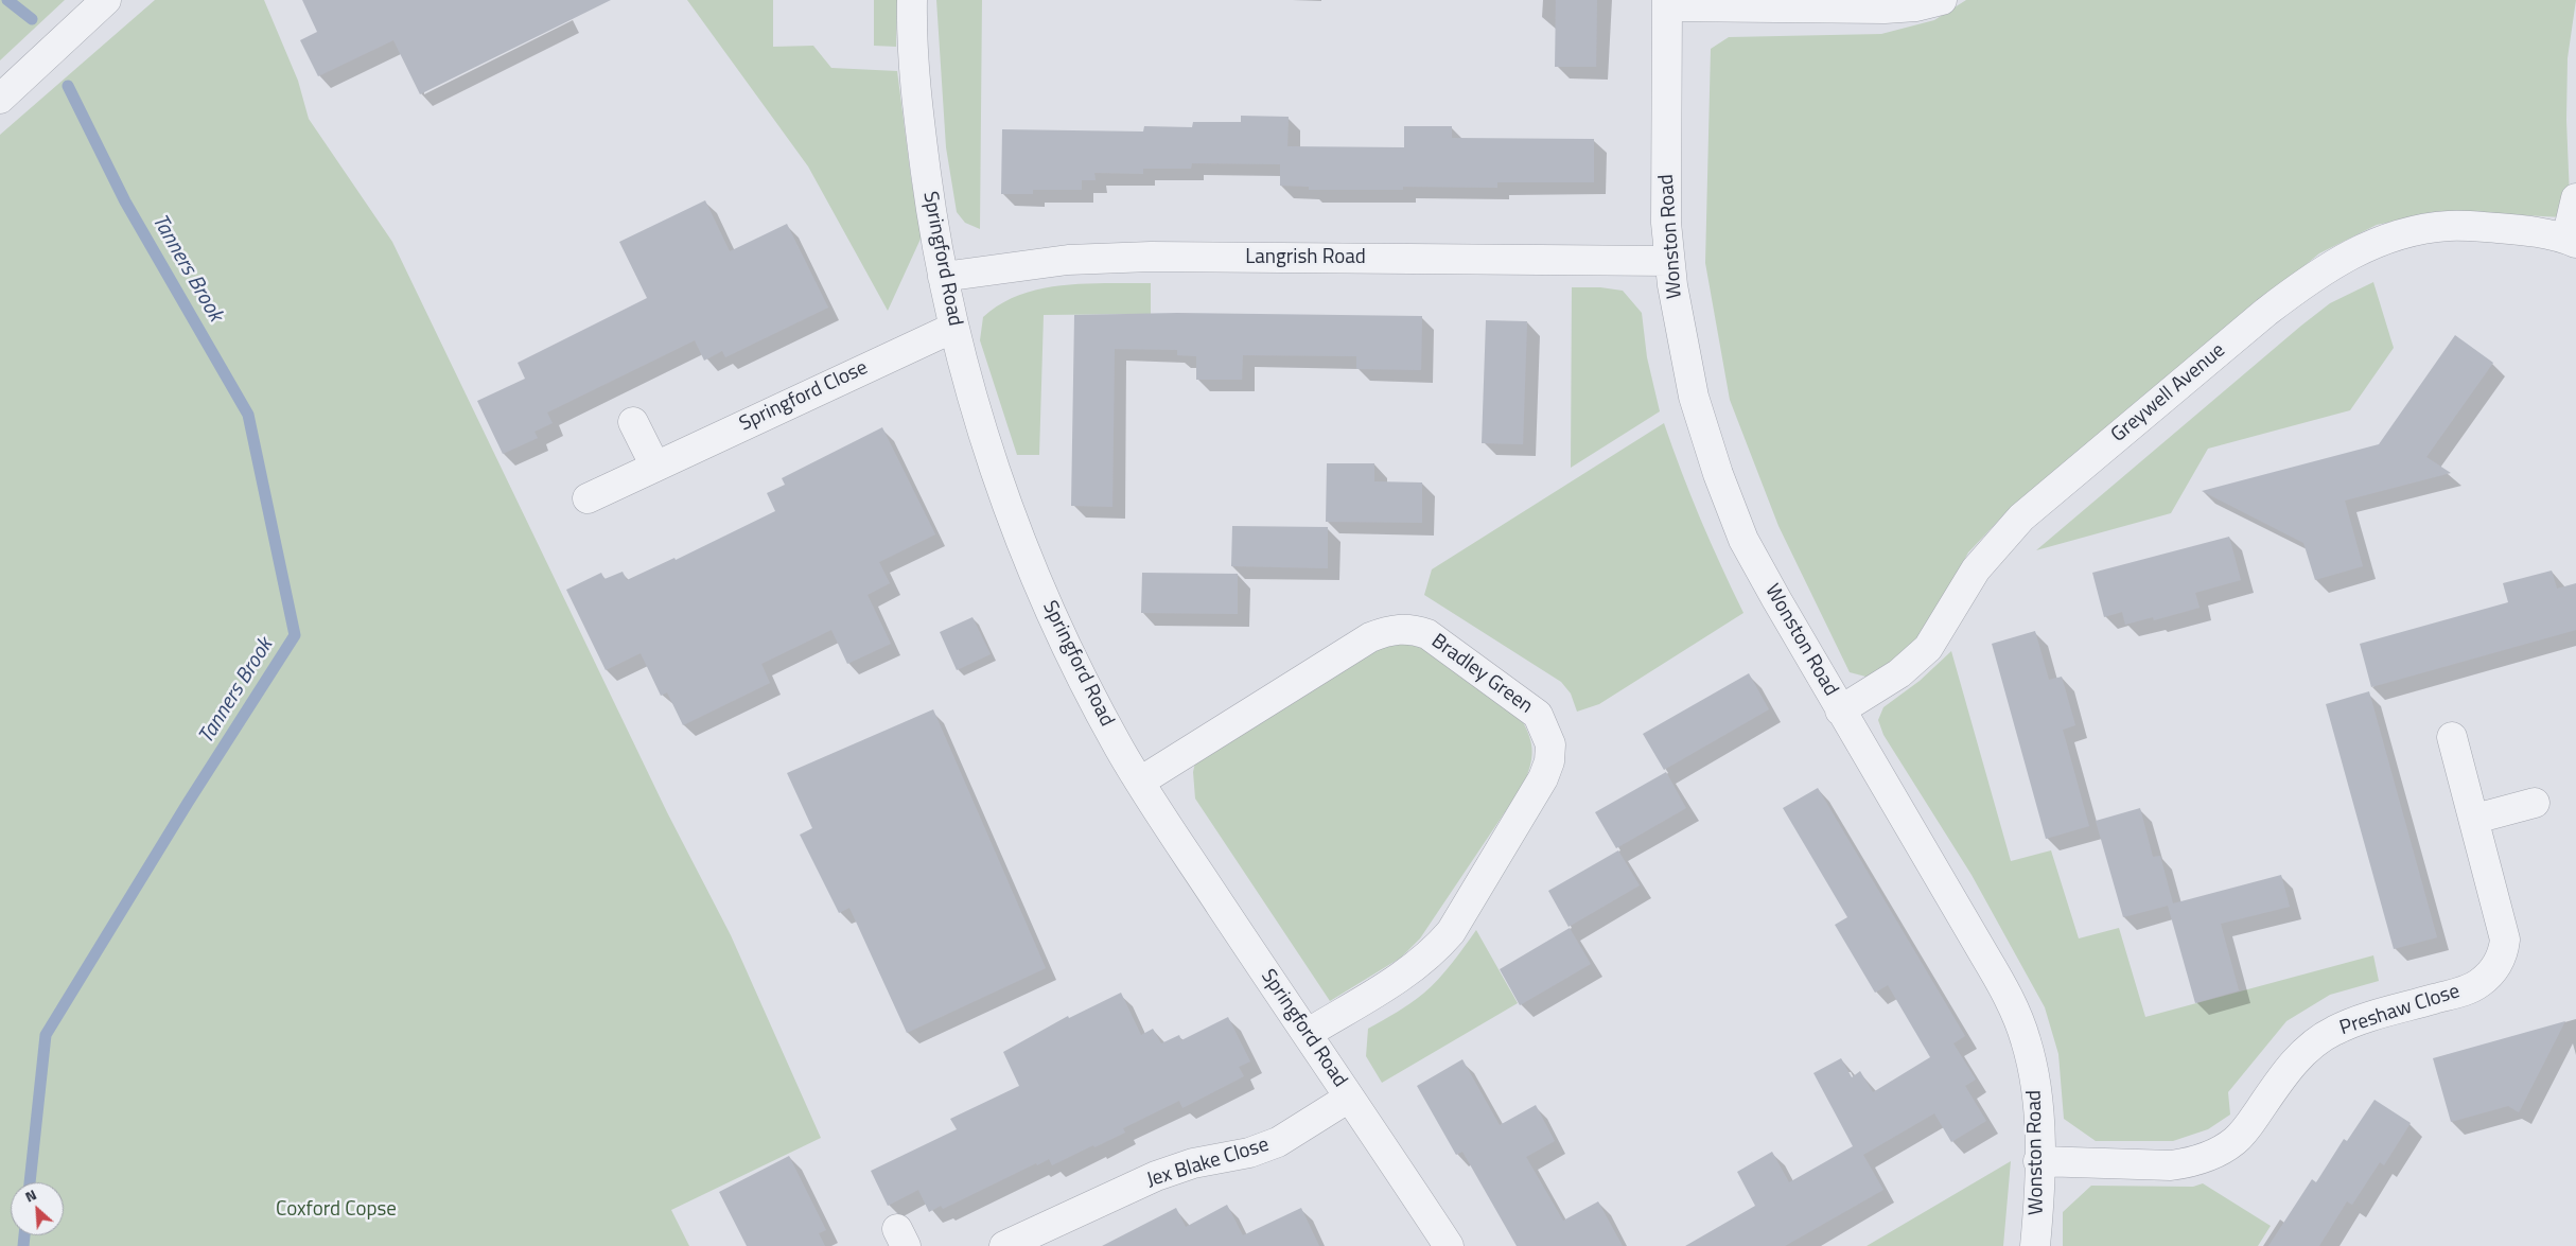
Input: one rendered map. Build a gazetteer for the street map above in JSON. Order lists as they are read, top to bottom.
{
  "streets": {
    "street": [
      "Wonston Road",
      "Langrish Road",
      "Springford Road",
      "Greywell Avenue",
      "Springford Close",
      "Bradley Green",
      "Preshaw Close",
      "Jex Blake Close"
    ]
  },
  "crossings": [
    ["Wonston Road", "Langrish Road"],
    ["Wonston Road", "Greywell Avenue"],
    ["Wonston Road", "Preshaw Close"],
    ["Langrish Road", "Springford Road"],
    ["Springford Road", "Springford Close"],
    ["Springford Road", "Bradley Green"],
    ["Springford Road", "Jex Blake Close"]
  ],
  "water": ["Tanners Brook"],
  "parks": ["Coxford Copse"],
  "north": "top left"
}
